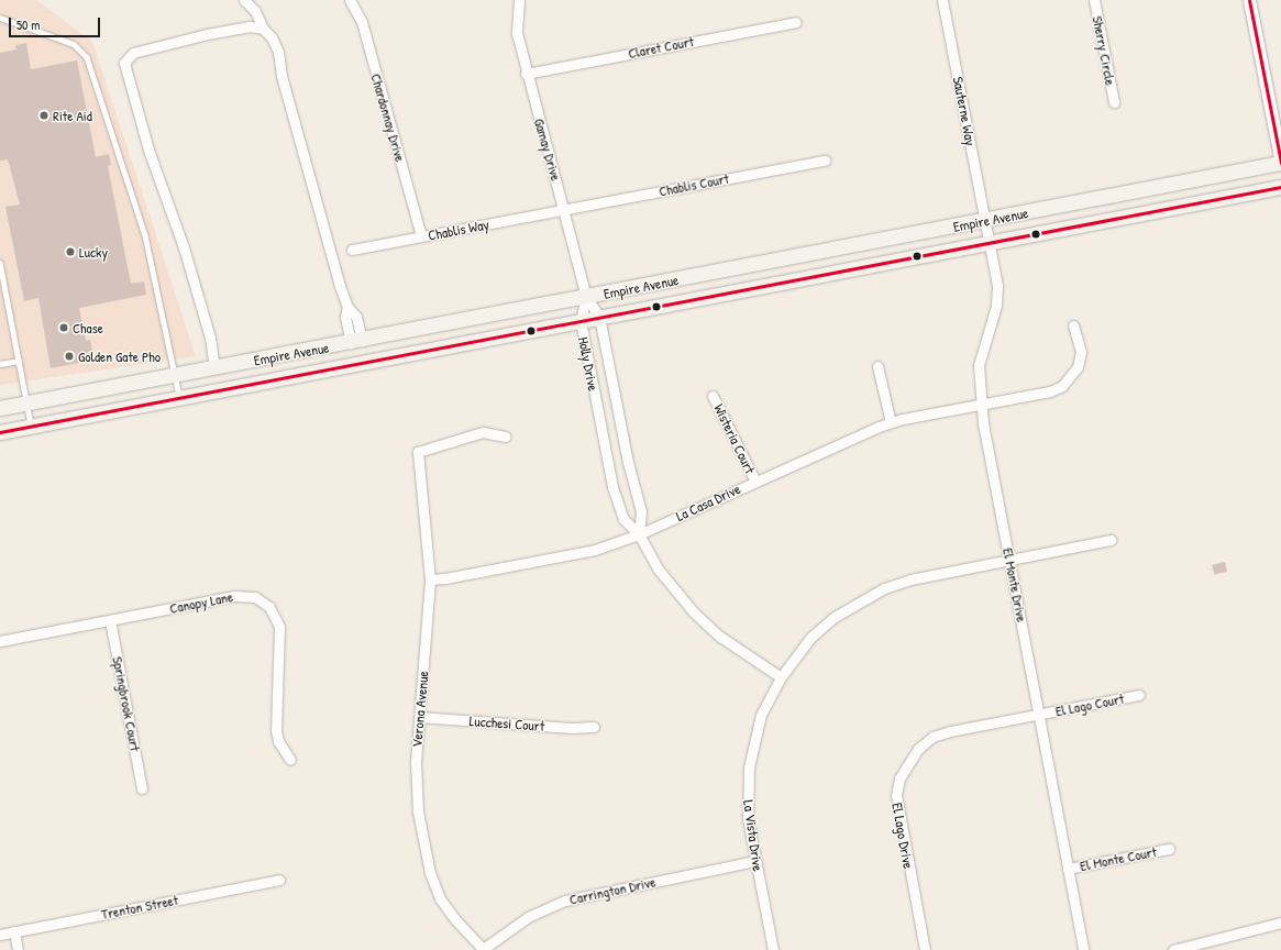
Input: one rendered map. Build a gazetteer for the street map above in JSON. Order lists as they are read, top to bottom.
{
  "streets": {
    "main road": ["Empire Avenue"],
    "street": [
      "Claret Court",
      "Sherry Circle",
      "Sauterne Way",
      "Chardonnay Drive",
      "Gamay Drive",
      "Chablis Court",
      "Chablis Way",
      "Holly Drive",
      "Wisteria Court",
      "La Casa Drive",
      "El Monte Drive",
      "Canopy Lane",
      "Springbrook Court",
      "El Lago Court",
      "Verona Avenue",
      "Lucchesi Court",
      "La Vista Drive",
      "El Lago Drive",
      "El Monte Court",
      "Carrington Drive",
      "Trenton Street"
    ]
  },
  "crossings": [
    ["Claret Court", "Gamay Drive"],
    ["Sauterne Way", "Empire Avenue"],
    ["Sauterne Way", "El Monte Drive"],
    ["Chardonnay Drive", "Chablis Way"],
    ["Gamay Drive", "Chablis Court"],
    ["Gamay Drive", "Empire Avenue"],
    ["Gamay Drive", "Chablis Way"],
    ["Gamay Drive", "Holly Drive"],
    ["Chablis Court", "Chablis Way"],
    ["Empire Avenue", "Holly Drive"],
    ["Empire Avenue", "El Monte Drive"],
    ["Holly Drive", "La Casa Drive"],
    ["Holly Drive", "La Vista Drive"],
    ["Wisteria Court", "La Casa Drive"],
    ["La Casa Drive", "El Monte Drive"],
    ["La Casa Drive", "Verona Avenue"],
    ["El Monte Drive", "El Lago Court"],
    ["El Monte Drive", "La Vista Drive"],
    ["El Monte Drive", "El Lago Drive"],
    ["El Monte Drive", "El Monte Court"],
    ["Canopy Lane", "Springbrook Court"],
    ["El Lago Court", "El Lago Drive"],
    ["Verona Avenue", "Lucchesi Court"],
    ["Verona Avenue", "Carrington Drive"],
    ["La Vista Drive", "Carrington Drive"]
  ],
  "places": [
    "Rite Aid",
    "Lucky",
    "Chase",
    "Golden Gate Pho"
  ],
  "scale_bar": "50 m"
}
